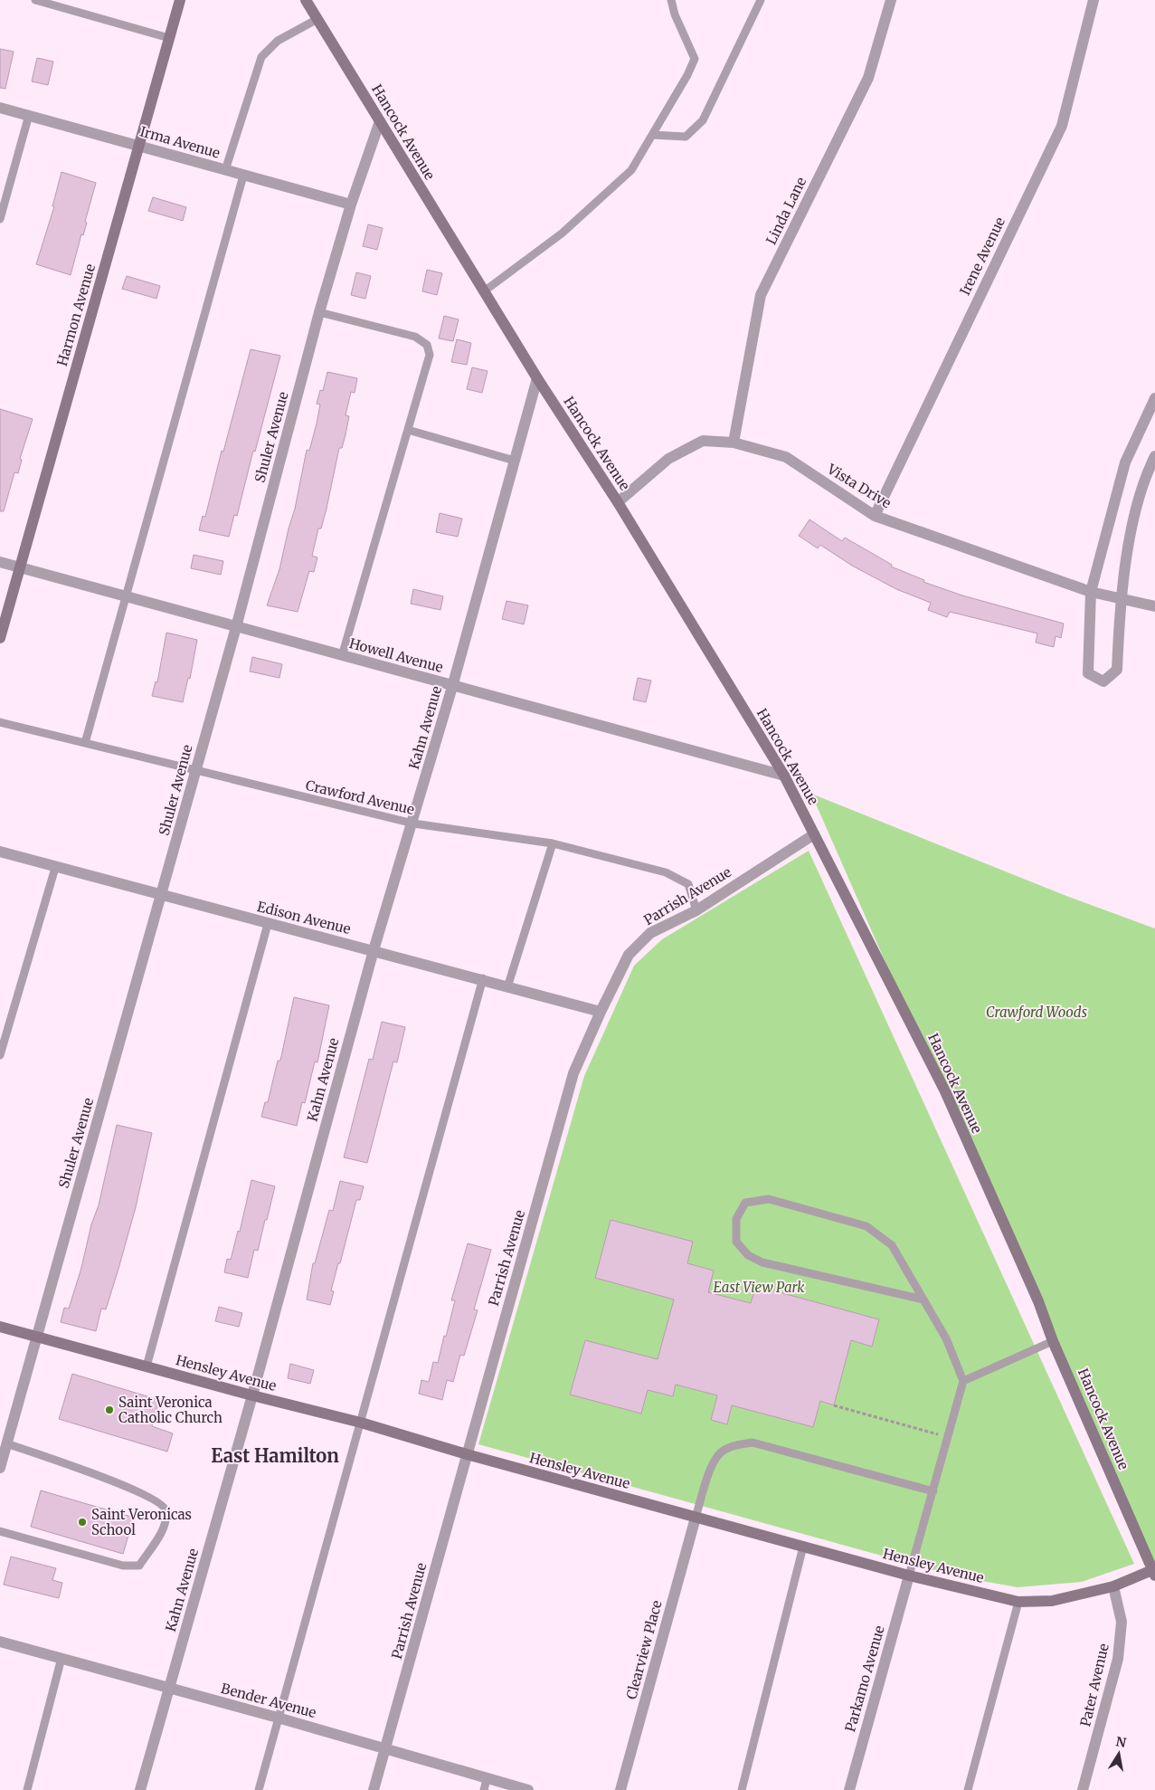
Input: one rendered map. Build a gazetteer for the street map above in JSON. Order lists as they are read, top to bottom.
{
  "streets": {
    "street": [
      "Hancock Avenue",
      "Irma Avenue",
      "Linda Lane",
      "Irene Avenue",
      "Harmon Avenue",
      "Shuler Avenue",
      "Vista Drive",
      "Howell Avenue",
      "Kahn Avenue",
      "Parrish Avenue",
      "Edison Avenue",
      "Hensley Avenue",
      "Clearview Place",
      "Parkamo Avenue",
      "Pater Avenue",
      "Bender Avenue"
    ],
    "lane": ["Crawford Avenue"]
  },
  "crossings": [
    ["Hancock Avenue", "Shuler Avenue"],
    ["Hancock Avenue", "Vista Drive"],
    ["Hancock Avenue", "Howell Avenue"],
    ["Hancock Avenue", "Kahn Avenue"],
    ["Hancock Avenue", "Parrish Avenue"],
    ["Hancock Avenue", "Hensley Avenue"],
    ["Irma Avenue", "Harmon Avenue"],
    ["Irma Avenue", "Shuler Avenue"],
    ["Linda Lane", "Vista Drive"],
    ["Irene Avenue", "Vista Drive"],
    ["Harmon Avenue", "Howell Avenue"],
    ["Shuler Avenue", "Howell Avenue"],
    ["Shuler Avenue", "Crawford Avenue"],
    ["Shuler Avenue", "Edison Avenue"],
    ["Shuler Avenue", "Hensley Avenue"],
    ["Howell Avenue", "Kahn Avenue"],
    ["Kahn Avenue", "Crawford Avenue"],
    ["Kahn Avenue", "Edison Avenue"],
    ["Kahn Avenue", "Hensley Avenue"],
    ["Kahn Avenue", "Bender Avenue"],
    ["Crawford Avenue", "Parrish Avenue"],
    ["Parrish Avenue", "Edison Avenue"],
    ["Parrish Avenue", "Hensley Avenue"],
    ["Parrish Avenue", "Bender Avenue"],
    ["Hensley Avenue", "Clearview Place"],
    ["Hensley Avenue", "Parkamo Avenue"],
    ["Hensley Avenue", "Pater Avenue"]
  ],
  "districts": ["East Hamilton"],
  "parks": ["Crawford Woods", "East View Park"],
  "places": ["Saint Veronica Catholic Church", "Saint Veronicas School"],
  "north": "top"
}
